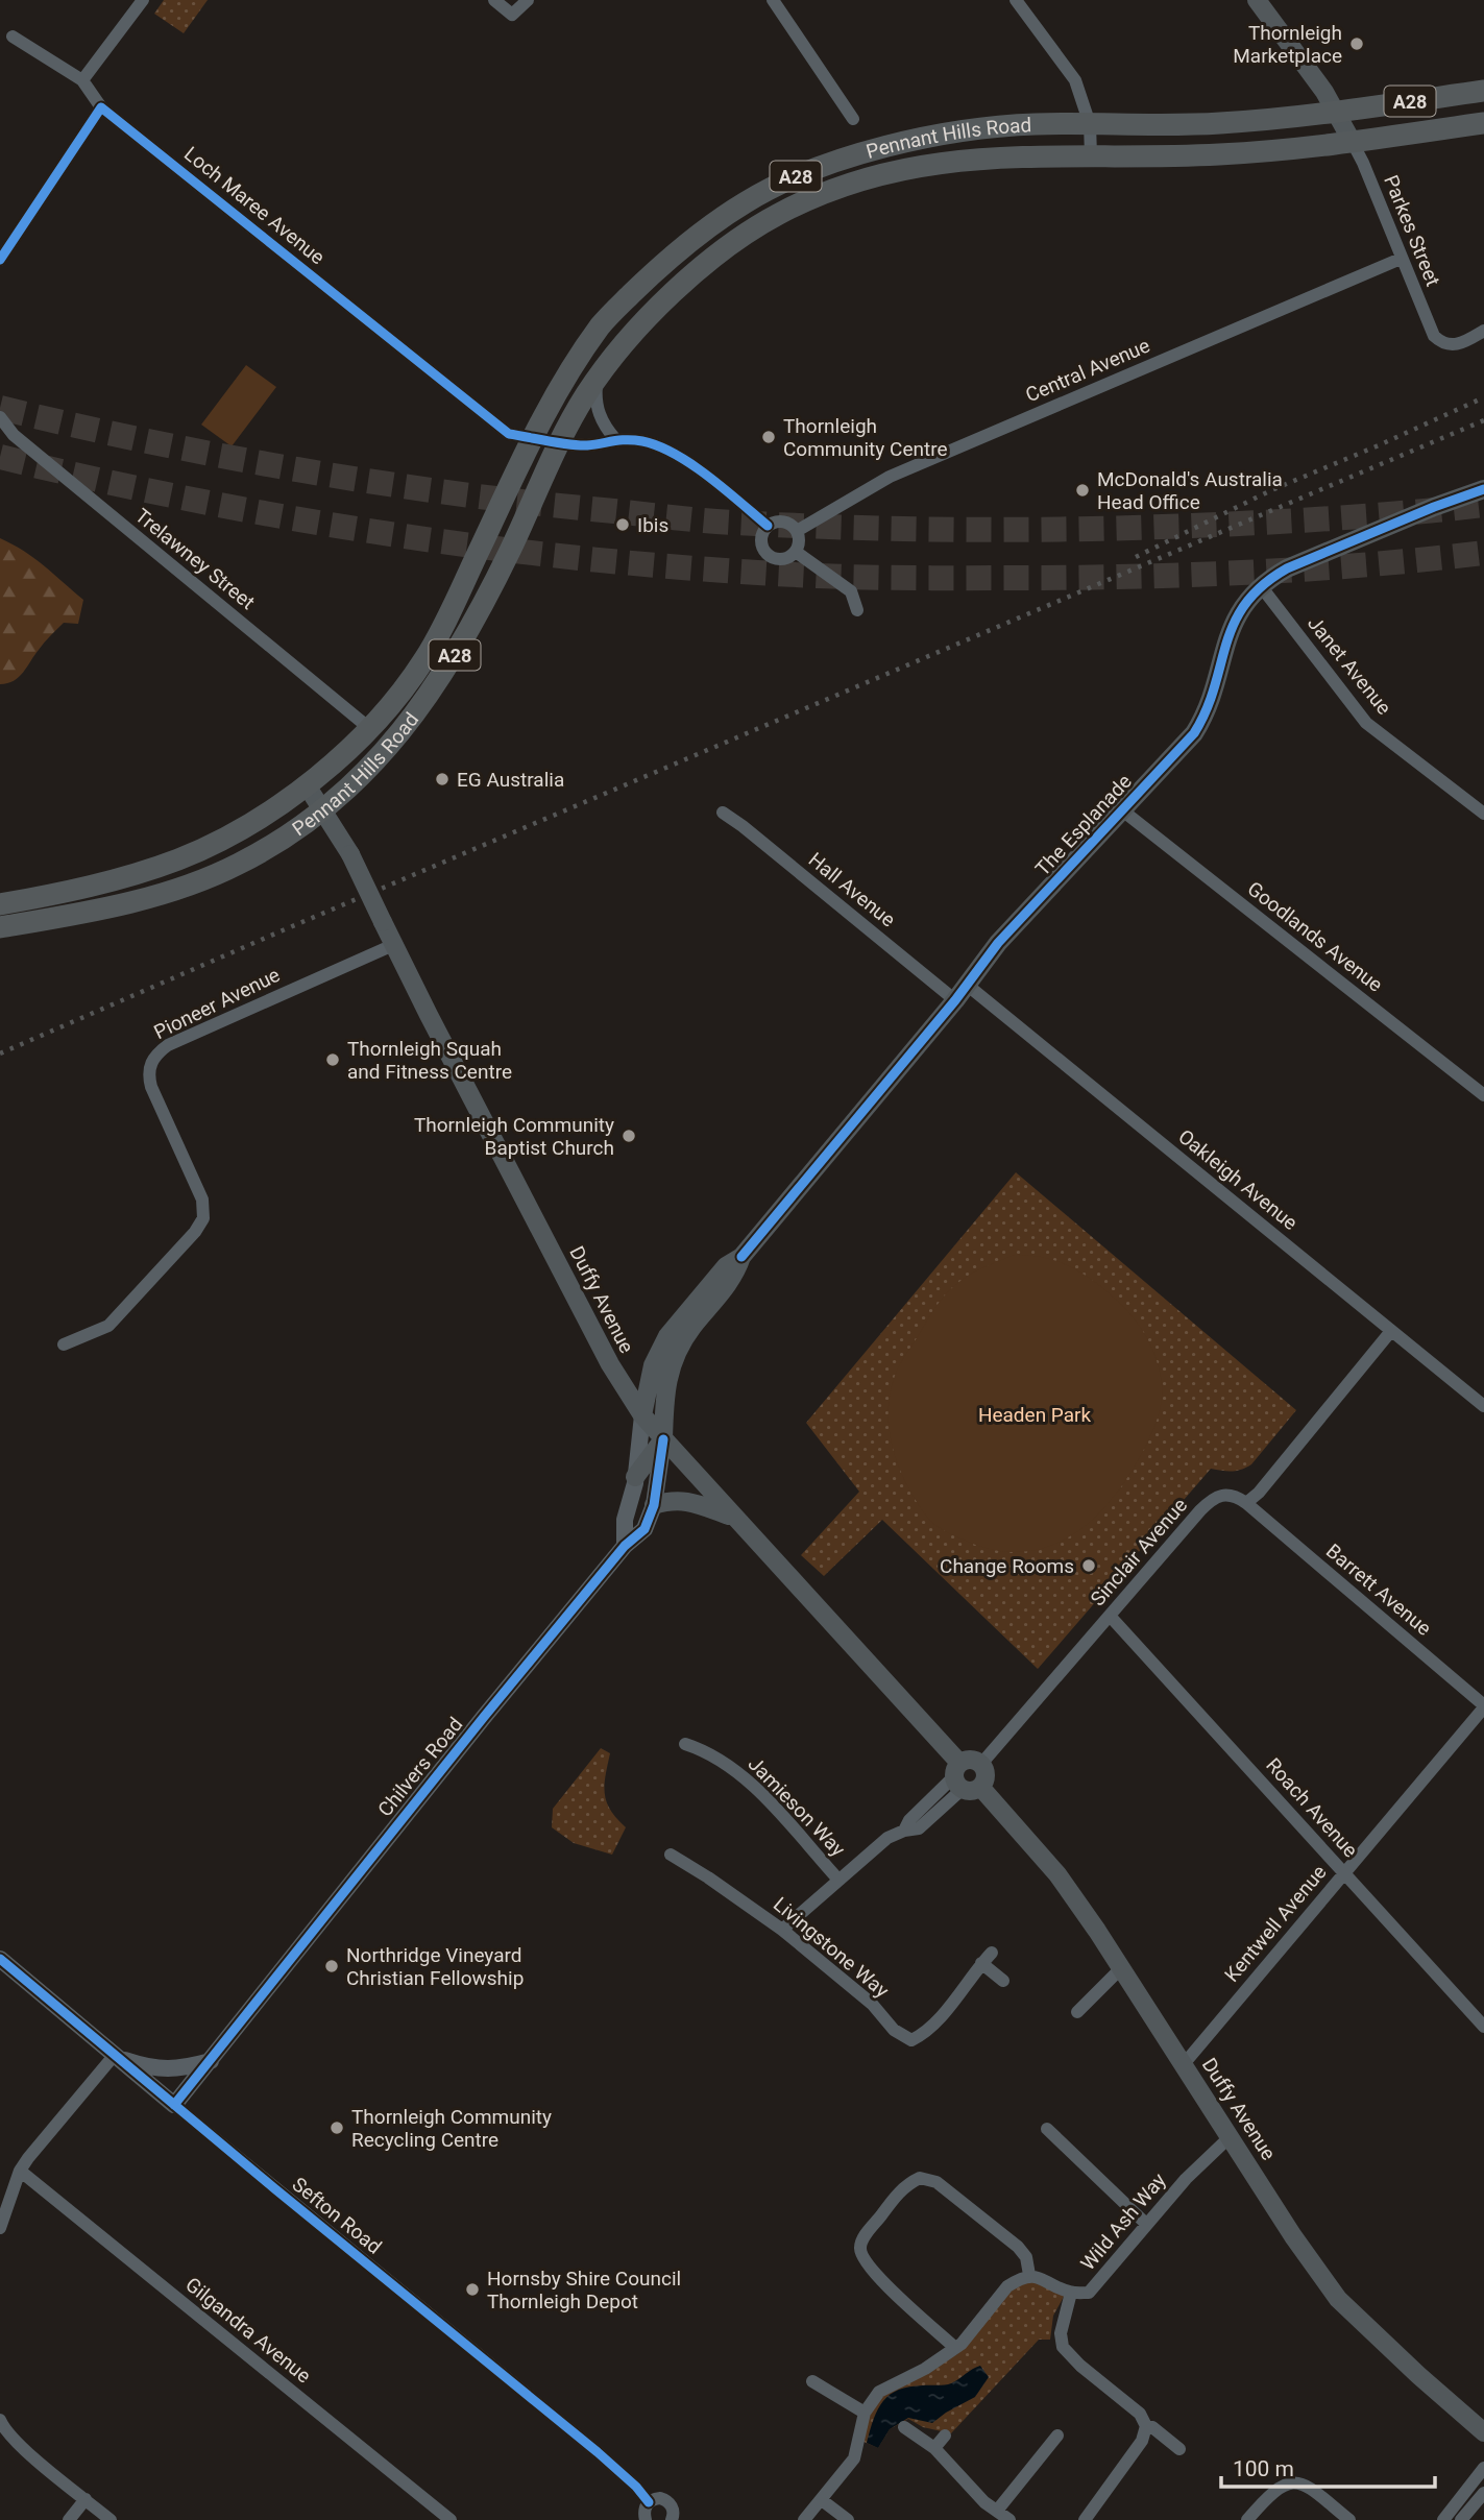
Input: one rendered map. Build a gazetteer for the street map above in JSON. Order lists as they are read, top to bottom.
{
  "streets": {
    "highway": ["A28", "Pennant Hills Road"],
    "main road": ["The Esplanade", "Duffy Avenue"],
    "street": [
      "Loch Maree Avenue",
      "Parkes Street",
      "Central Avenue",
      "Trelawney Street",
      "Janet Avenue",
      "Hall Avenue",
      "Goodlands Avenue",
      "Pioneer Avenue",
      "Oakleigh Avenue",
      "Sinclair Avenue",
      "Barrett Avenue",
      "Chilvers Road",
      "Jamieson Way",
      "Roach Avenue",
      "Kentwell Avenue",
      "Livingstone Way",
      "Sefton Road",
      "Wild Ash Way",
      "Gilgandra Avenue"
    ]
  },
  "crossings": [
    ["Pennant Hills Road", "Loch Maree Avenue"],
    ["Pennant Hills Road", "Parkes Street"],
    ["Pennant Hills Road", "Trelawney Street"],
    ["Pennant Hills Road", "Duffy Avenue"],
    ["Parkes Street", "Central Avenue"],
    ["Janet Avenue", "The Esplanade"],
    ["The Esplanade", "Hall Avenue"],
    ["The Esplanade", "Goodlands Avenue"],
    ["The Esplanade", "Oakleigh Avenue"],
    ["The Esplanade", "Duffy Avenue"],
    ["The Esplanade", "Chilvers Road"],
    ["Pioneer Avenue", "Duffy Avenue"],
    ["Duffy Avenue", "Chilvers Road"],
    ["Duffy Avenue", "Kentwell Avenue"],
    ["Duffy Avenue", "Wild Ash Way"],
    ["Sinclair Avenue", "Barrett Avenue"],
    ["Sinclair Avenue", "Roach Avenue"],
    ["Barrett Avenue", "Kentwell Avenue"],
    ["Chilvers Road", "Sefton Road"],
    ["Roach Avenue", "Kentwell Avenue"]
  ],
  "parks": ["Headen Park"],
  "places": [
    "Thornleigh Marketplace",
    "Thornleigh Community Centre",
    "McDonald's Australia Head Office",
    "Ibis",
    "EG Australia",
    "Thornleigh Squah and Fitness Centre",
    "Thornleigh Community Baptist Church",
    "Change Rooms",
    "Northridge Vineyard Christian Fellowship",
    "Thornleigh Community Recycling Centre",
    "Hornsby Shire Council Thornleigh Depot"
  ],
  "scale_bar": "100 m"
}
